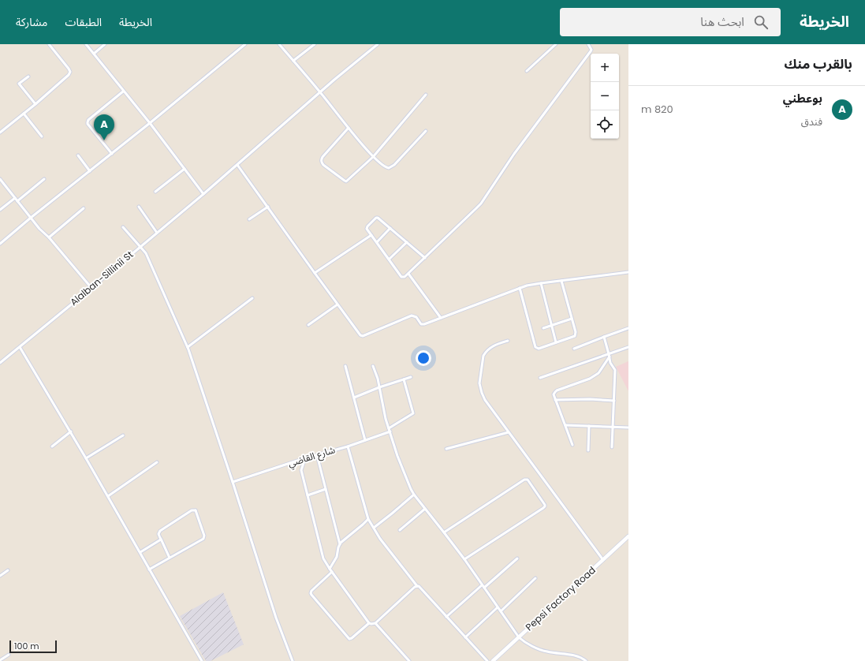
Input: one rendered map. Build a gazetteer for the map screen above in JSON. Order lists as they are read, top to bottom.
{
  "streets": {
    "main road": ["Pepsi Factory Road"],
    "street": ["Alalban-Sillinii St", "شارع القاضي"]
  },
  "scale_bar": "100 m",
  "page": {
    "header": "الخريطة",
    "search": "ابحث هنا",
    "nav": ["الخريطة", "الطبقات", "مشاركة"],
    "heading": "بالقرب منك",
    "map_buttons": ["+", "−"],
    "list": [
      {
        "mark": "A",
        "name": "بوعطني",
        "note": "فندق",
        "value": "820 m"
      }
    ],
    "pins": "A",
    "scale": "100 m"
  }
}
